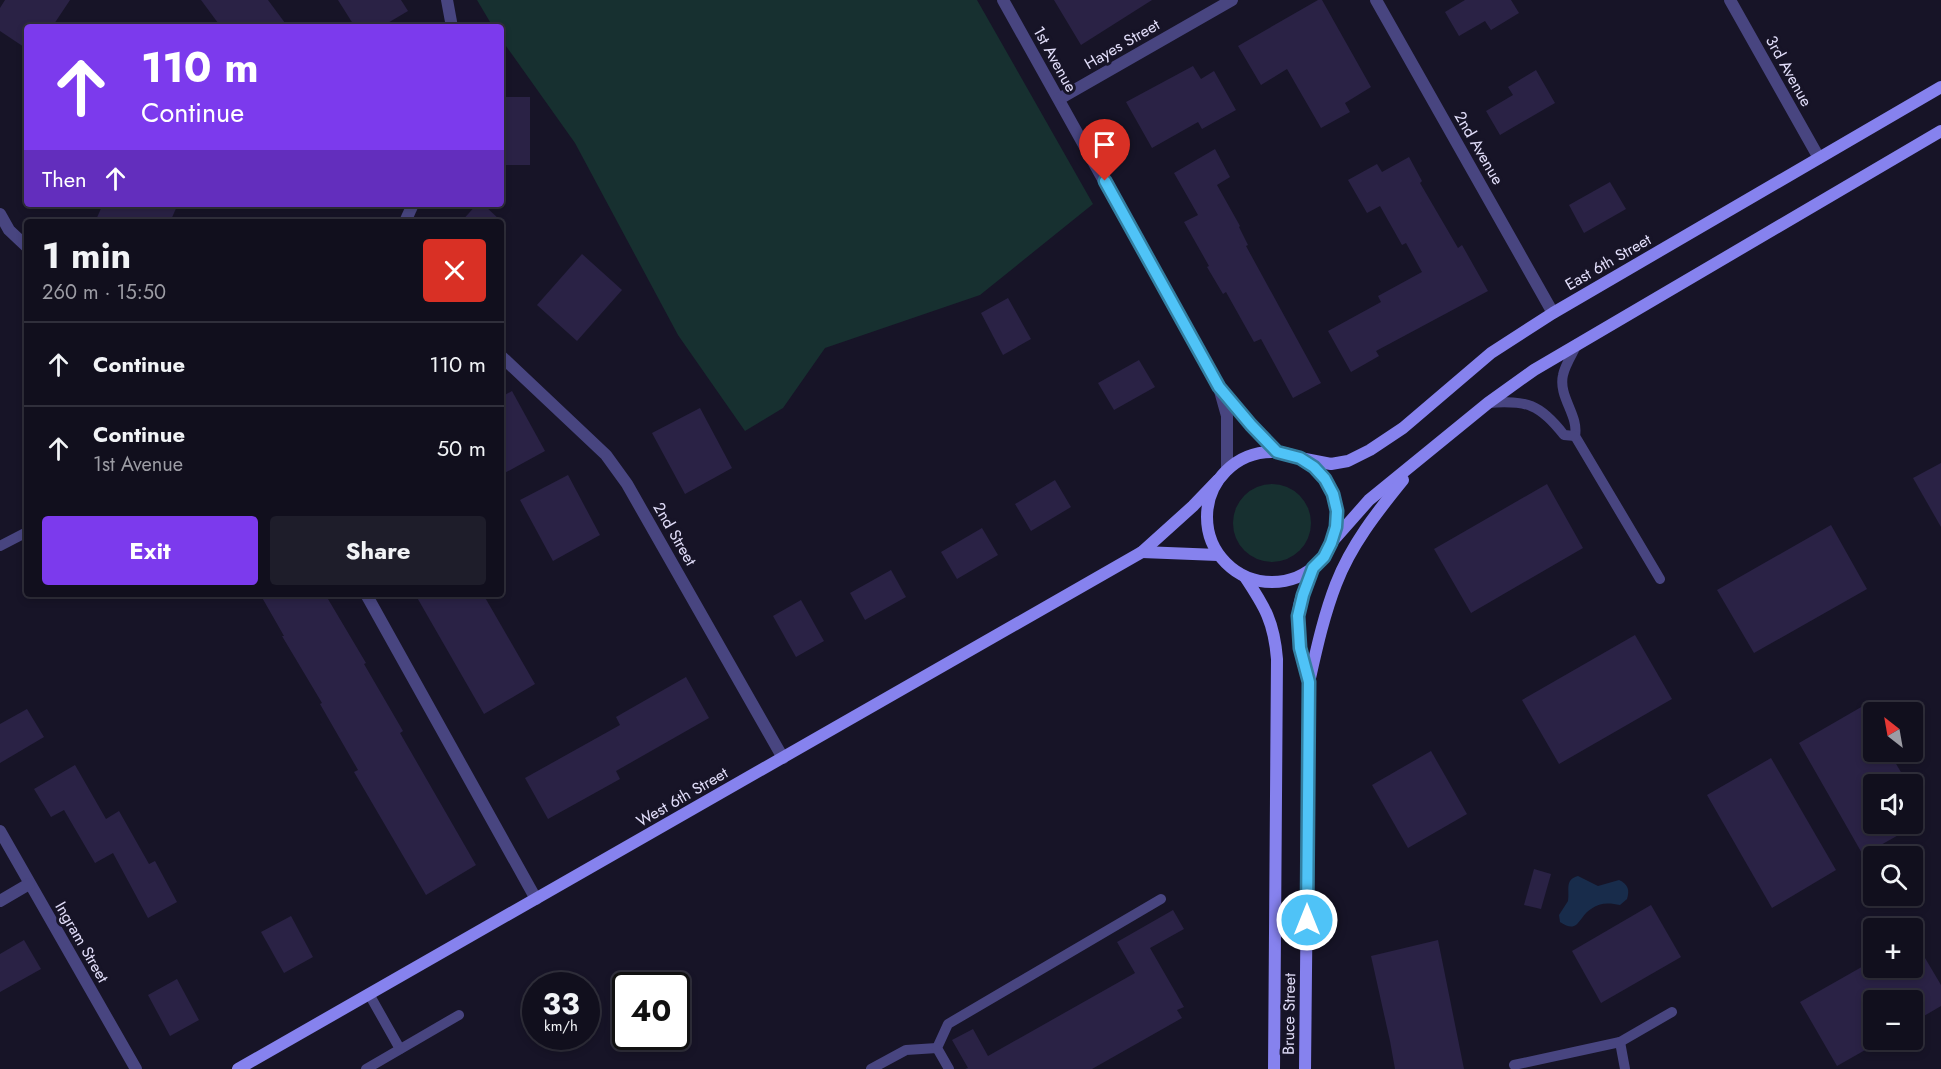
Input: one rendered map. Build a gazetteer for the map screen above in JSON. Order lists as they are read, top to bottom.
{
  "streets": {
    "street": [
      "Hayes Street",
      "1st Avenue",
      "3rd Avenue",
      "2nd Avenue",
      "East 6th Street",
      "2nd Street",
      "West 6th Street",
      "Ingram Street",
      "Bruce Street"
    ]
  },
  "crossings": [
    ["Hayes Street", "1st Avenue"],
    ["1st Avenue", "East 6th Street"],
    ["1st Avenue", "West 6th Street"],
    ["1st Avenue", "Bruce Street"],
    ["3rd Avenue", "East 6th Street"],
    ["2nd Avenue", "East 6th Street"],
    ["East 6th Street", "West 6th Street"],
    ["East 6th Street", "Bruce Street"],
    ["2nd Street", "West 6th Street"],
    ["West 6th Street", "Bruce Street"]
  ],
  "north": "top left",
  "page": {
    "turn": ["110 m", "Continue"],
    "then": "Then",
    "heading": ["1 min", "260 m · 15:50"],
    "list": [
      {
        "name": "Continue",
        "value": "110 m"
      },
      {
        "name": "Continue",
        "note": "1st Avenue",
        "value": "50 m"
      }
    ],
    "buttons": ["Exit", "Share"],
    "map_buttons": ["+", "−"],
    "speed": "33 km/h",
    "limit": "40"
  }
}
